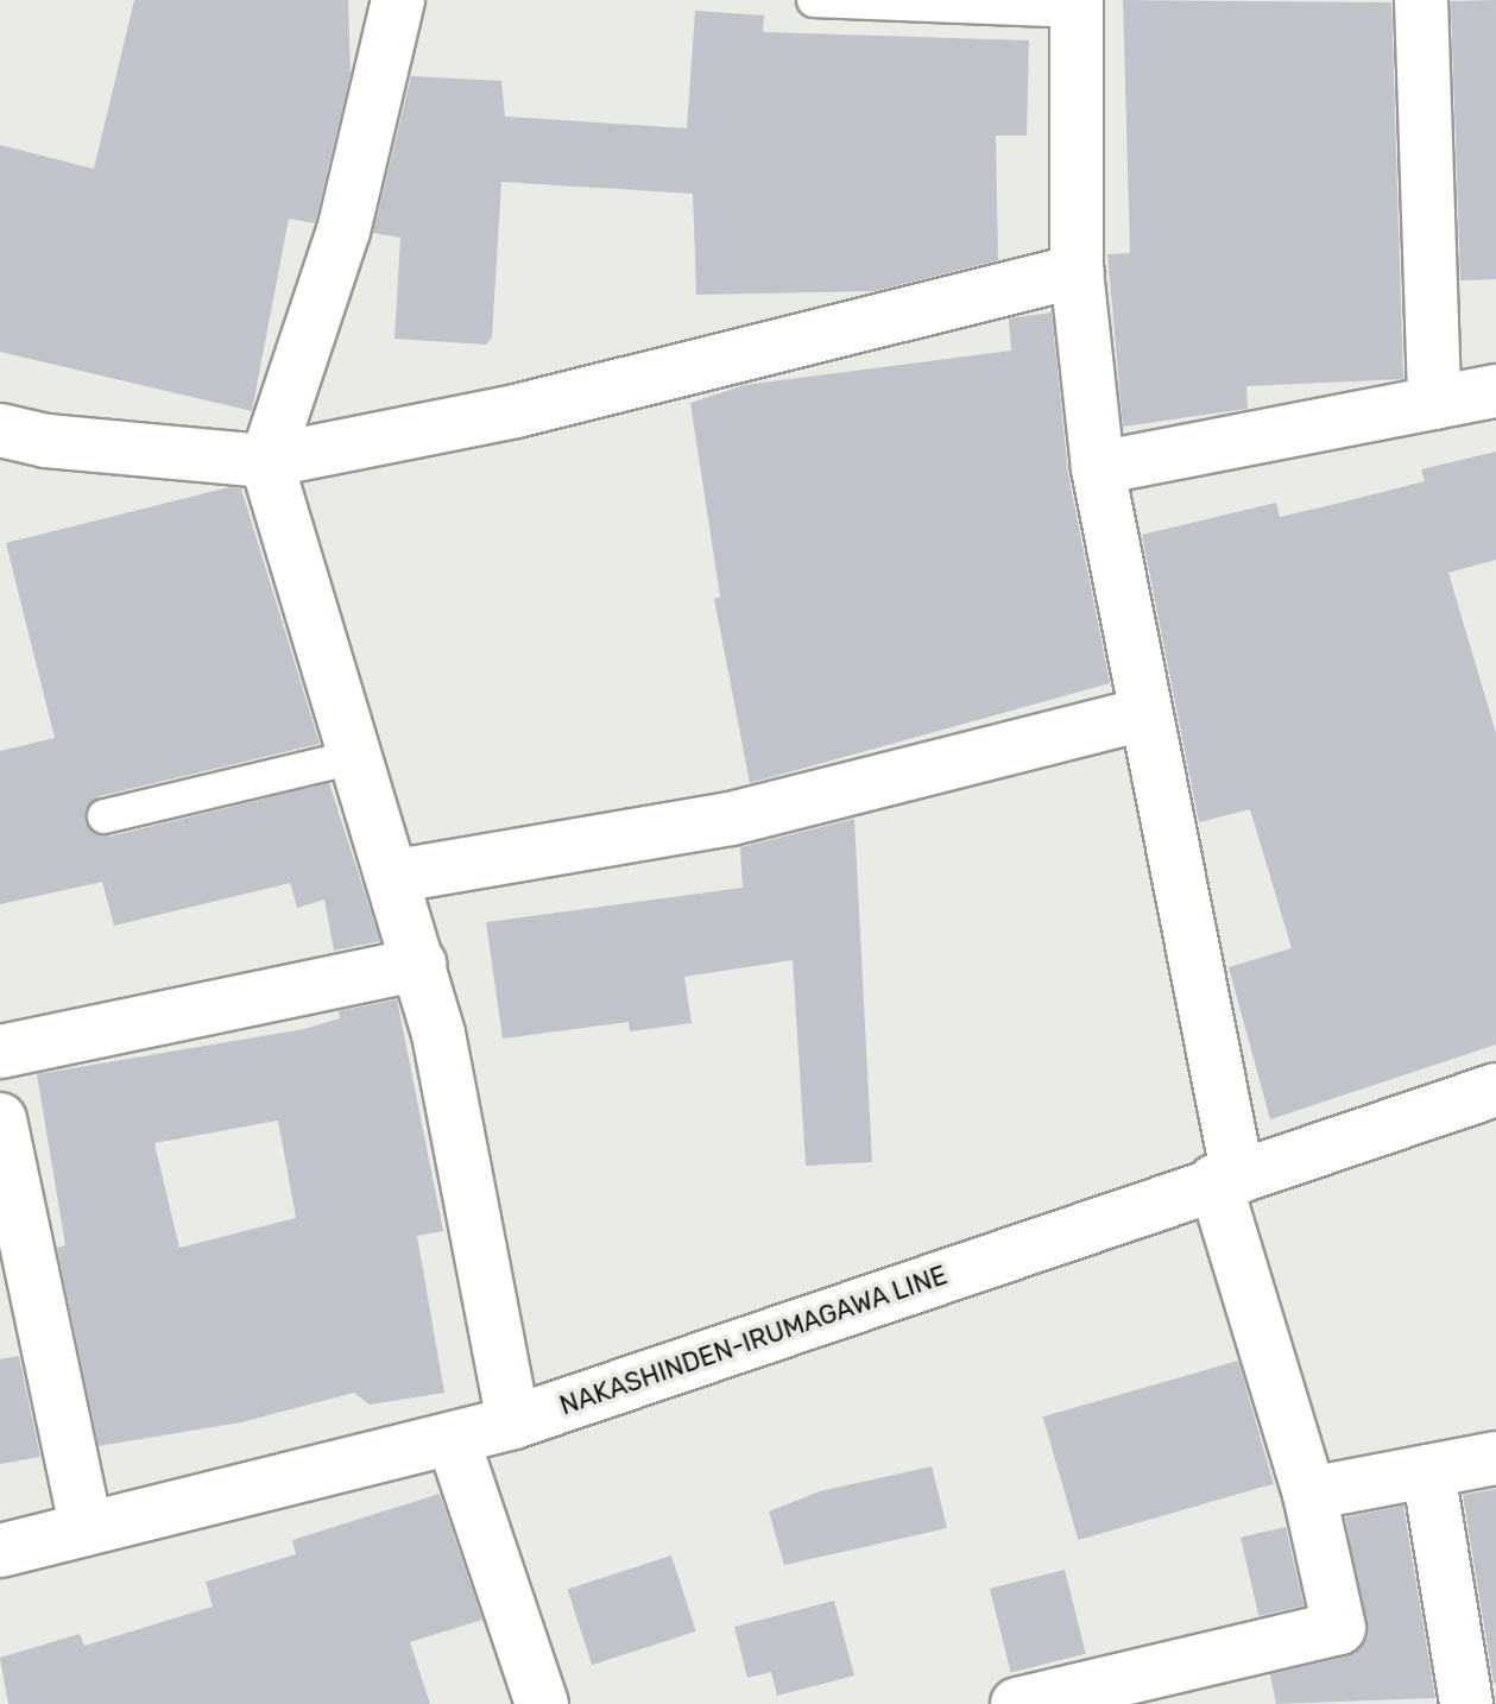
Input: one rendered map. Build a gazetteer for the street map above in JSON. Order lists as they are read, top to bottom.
{
  "streets": {
    "street": ["NAKASHINDEN-IRUMAGAWA LINE"]
  }
}
